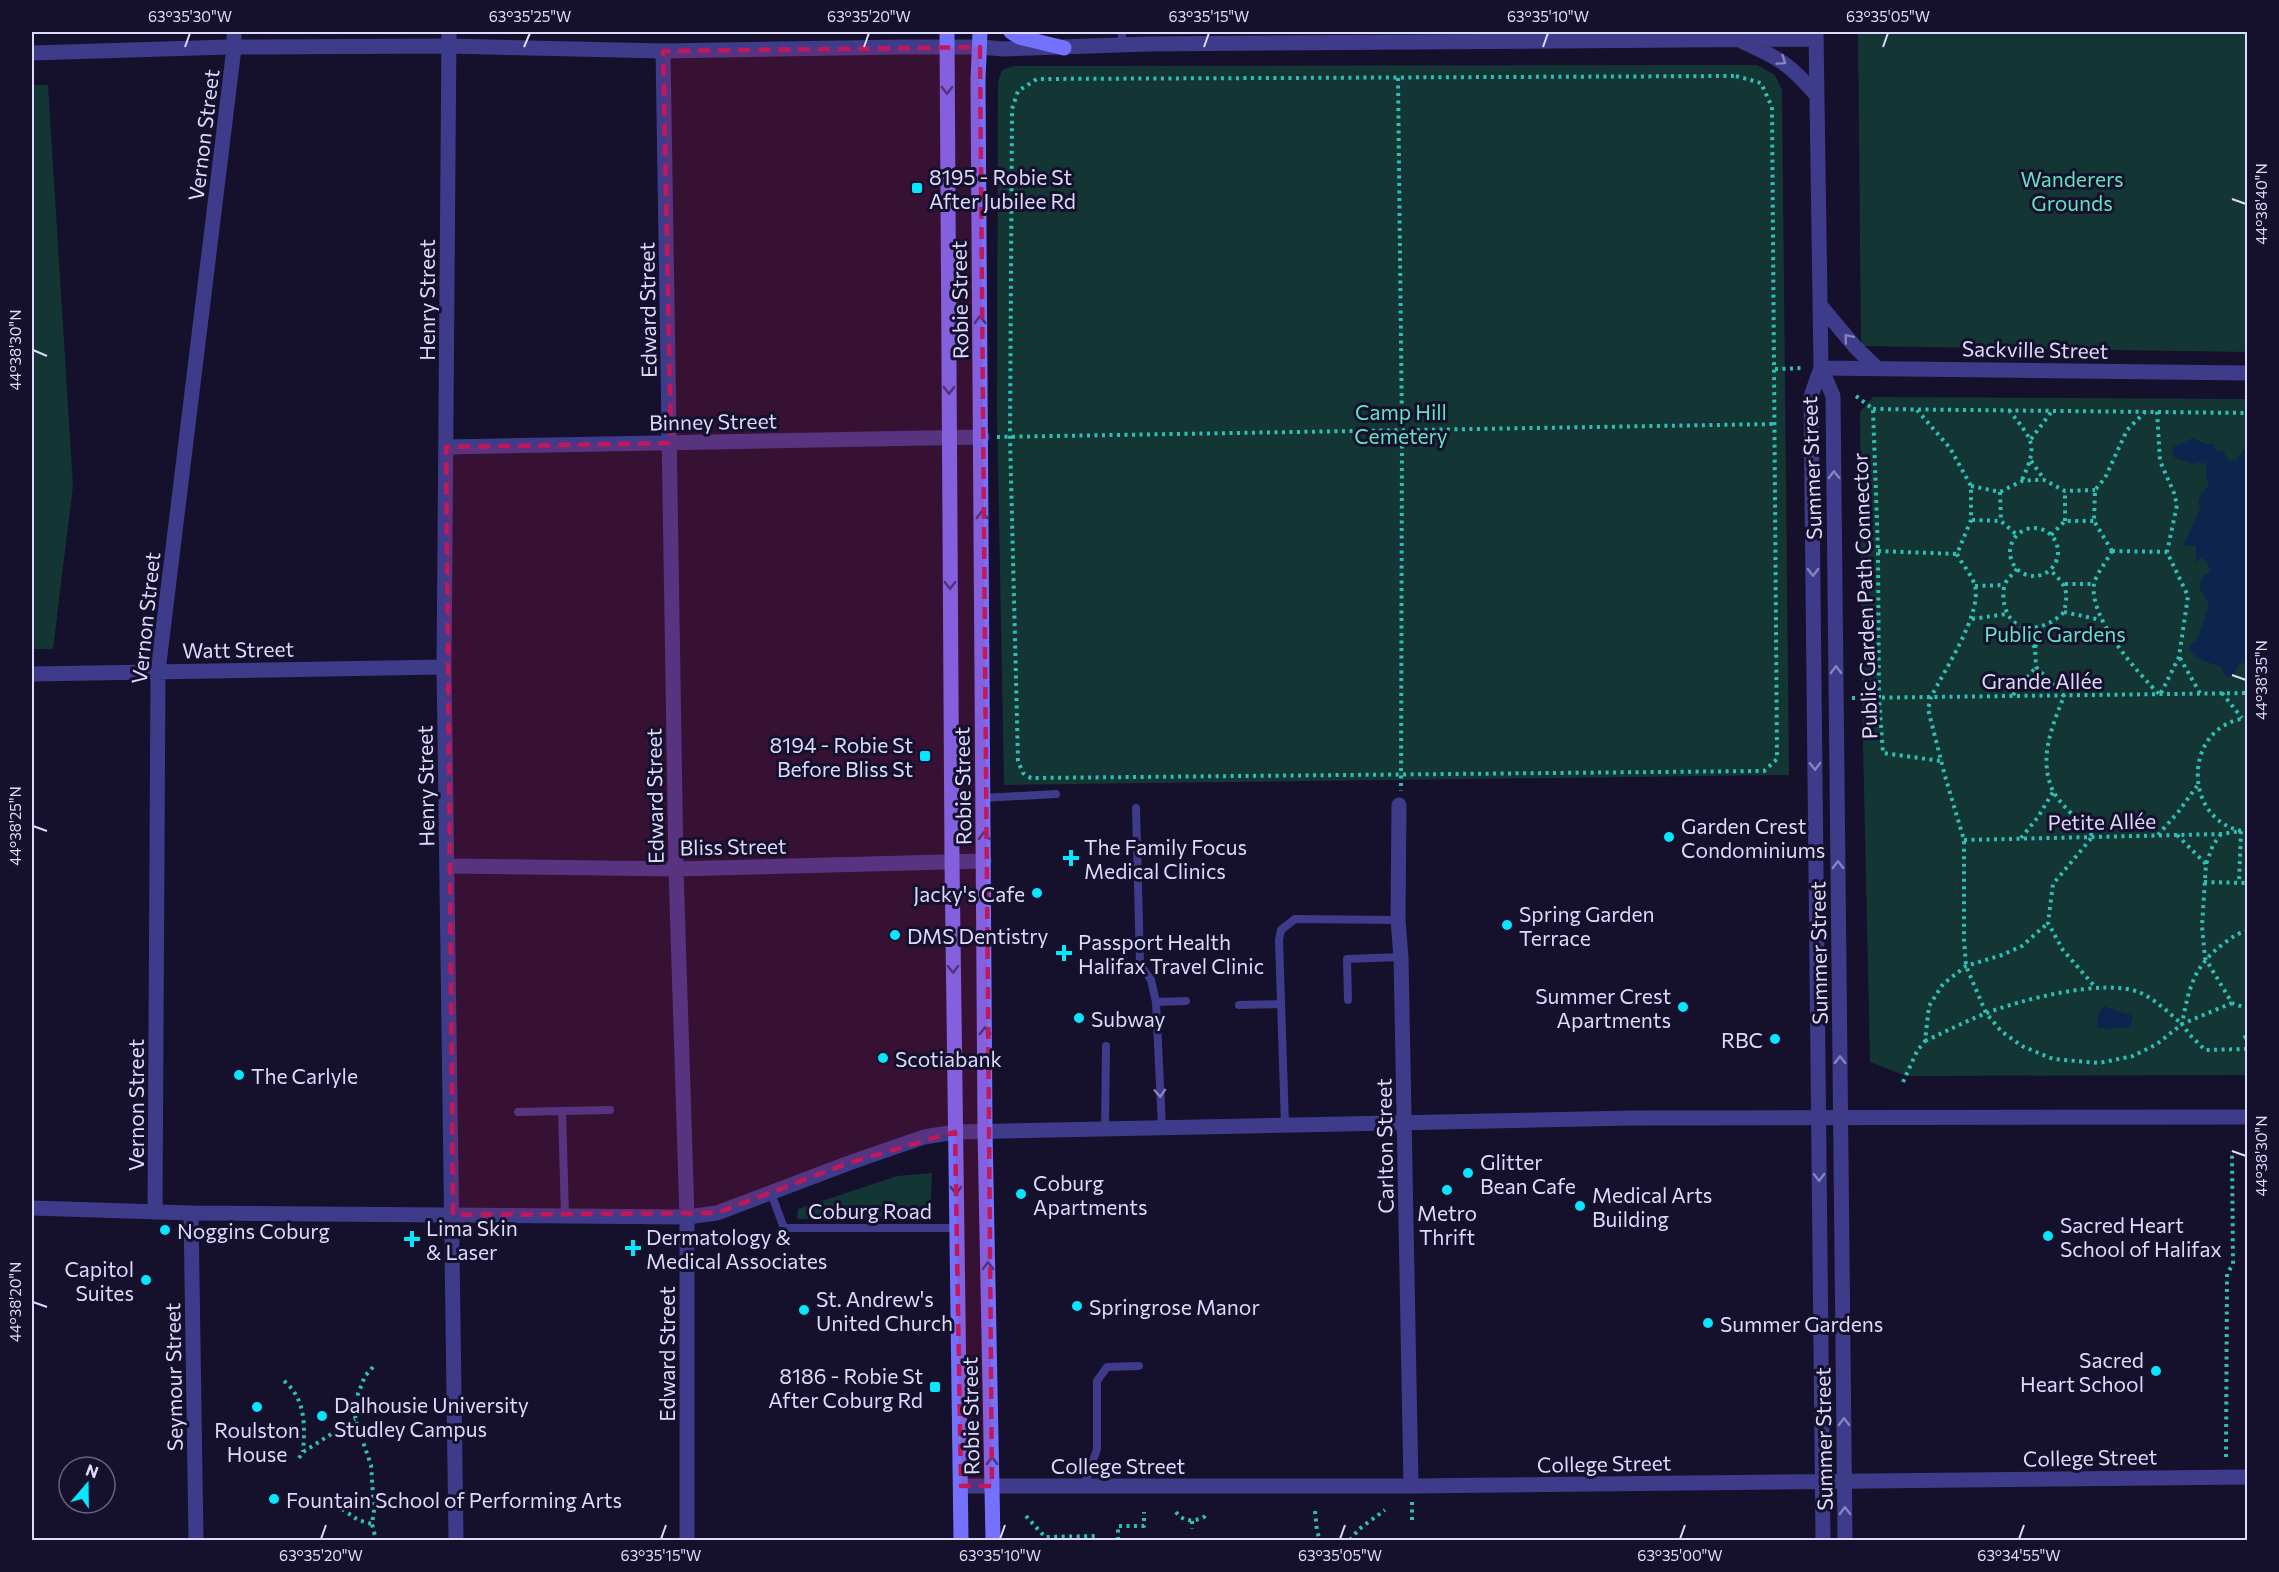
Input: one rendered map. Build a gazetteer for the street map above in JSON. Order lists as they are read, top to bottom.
{
  "streets": {
    "main road": ["Robie Street"],
    "street": [
      "Vernon Street",
      "Henry Street",
      "Edward Street",
      "Sackville Street",
      "Binney Street",
      "Summer Street",
      "Watt Street",
      "Bliss Street",
      "Carlton Street",
      "Seymour Street",
      "College Street"
    ],
    "lane": ["Coburg Road"],
    "path": ["Public Garden Path Connector", "Grande Allée", "Petite Allée"]
  },
  "crossings": [
    ["Vernon Street", "Watt Street"],
    ["Henry Street", "Binney Street"],
    ["Henry Street", "Watt Street"],
    ["Henry Street", "Bliss Street"],
    ["Robie Street", "Binney Street"],
    ["Robie Street", "Bliss Street"],
    ["Robie Street", "Coburg Road"],
    ["Robie Street", "College Street"],
    ["Edward Street", "Binney Street"],
    ["Edward Street", "Bliss Street"],
    ["Sackville Street", "Summer Street"],
    ["Summer Street", "Grande Allée"],
    ["Summer Street", "College Street"],
    ["Public Garden Path Connector", "Grande Allée"],
    ["Carlton Street", "College Street"]
  ],
  "parks": ["Wanderers Grounds", "Camp Hill Cemetery", "Public Gardens"],
  "places": {
    "transit": ["8195 - Robie St After Jubilee Rd", "8194 - Robie St Before Bliss St", "8186 - Robie St After Coburg Rd"],
    "other": [
      "Garden Crest Condominiums",
      "Jacky's Cafe",
      "Spring Garden Terrace",
      "DMS Dentistry",
      "Summer Crest Apartments",
      "Subway",
      "RBC",
      "Scotiabank",
      "The Carlyle",
      "Glitter Bean Cafe",
      "Metro Thrift",
      "Coburg Apartments",
      "Medical Arts Building",
      "Noggins Coburg",
      "Sacred Heart School of Halifax",
      "Capitol Suites",
      "Springrose Manor",
      "St. Andrew's United Church",
      "Summer Gardens",
      "Sacred Heart School",
      "Roulston House",
      "Dalhousie University Studley Campus",
      "Fountain School of Performing Arts"
    ],
    "health": [
      "The Family Focus Medical Clinics",
      "Passport Health Halifax Travel Clinic",
      "Lima Skin & Laser",
      "Dermatology & Medical Associates"
    ]
  },
  "north": "top",
  "coordinates": [
    "63°35'30\"W",
    "63°35'25\"W",
    "63°35'20\"W",
    "63°35'15\"W",
    "63°35'10\"W",
    "63°35'05\"W",
    "44°38'40\"N",
    "44°38'30\"N",
    "44°38'35\"N",
    "44°38'25\"N",
    "44°38'20\"N",
    "63°35'00\"W",
    "63°34'55\"W"
  ]
}
